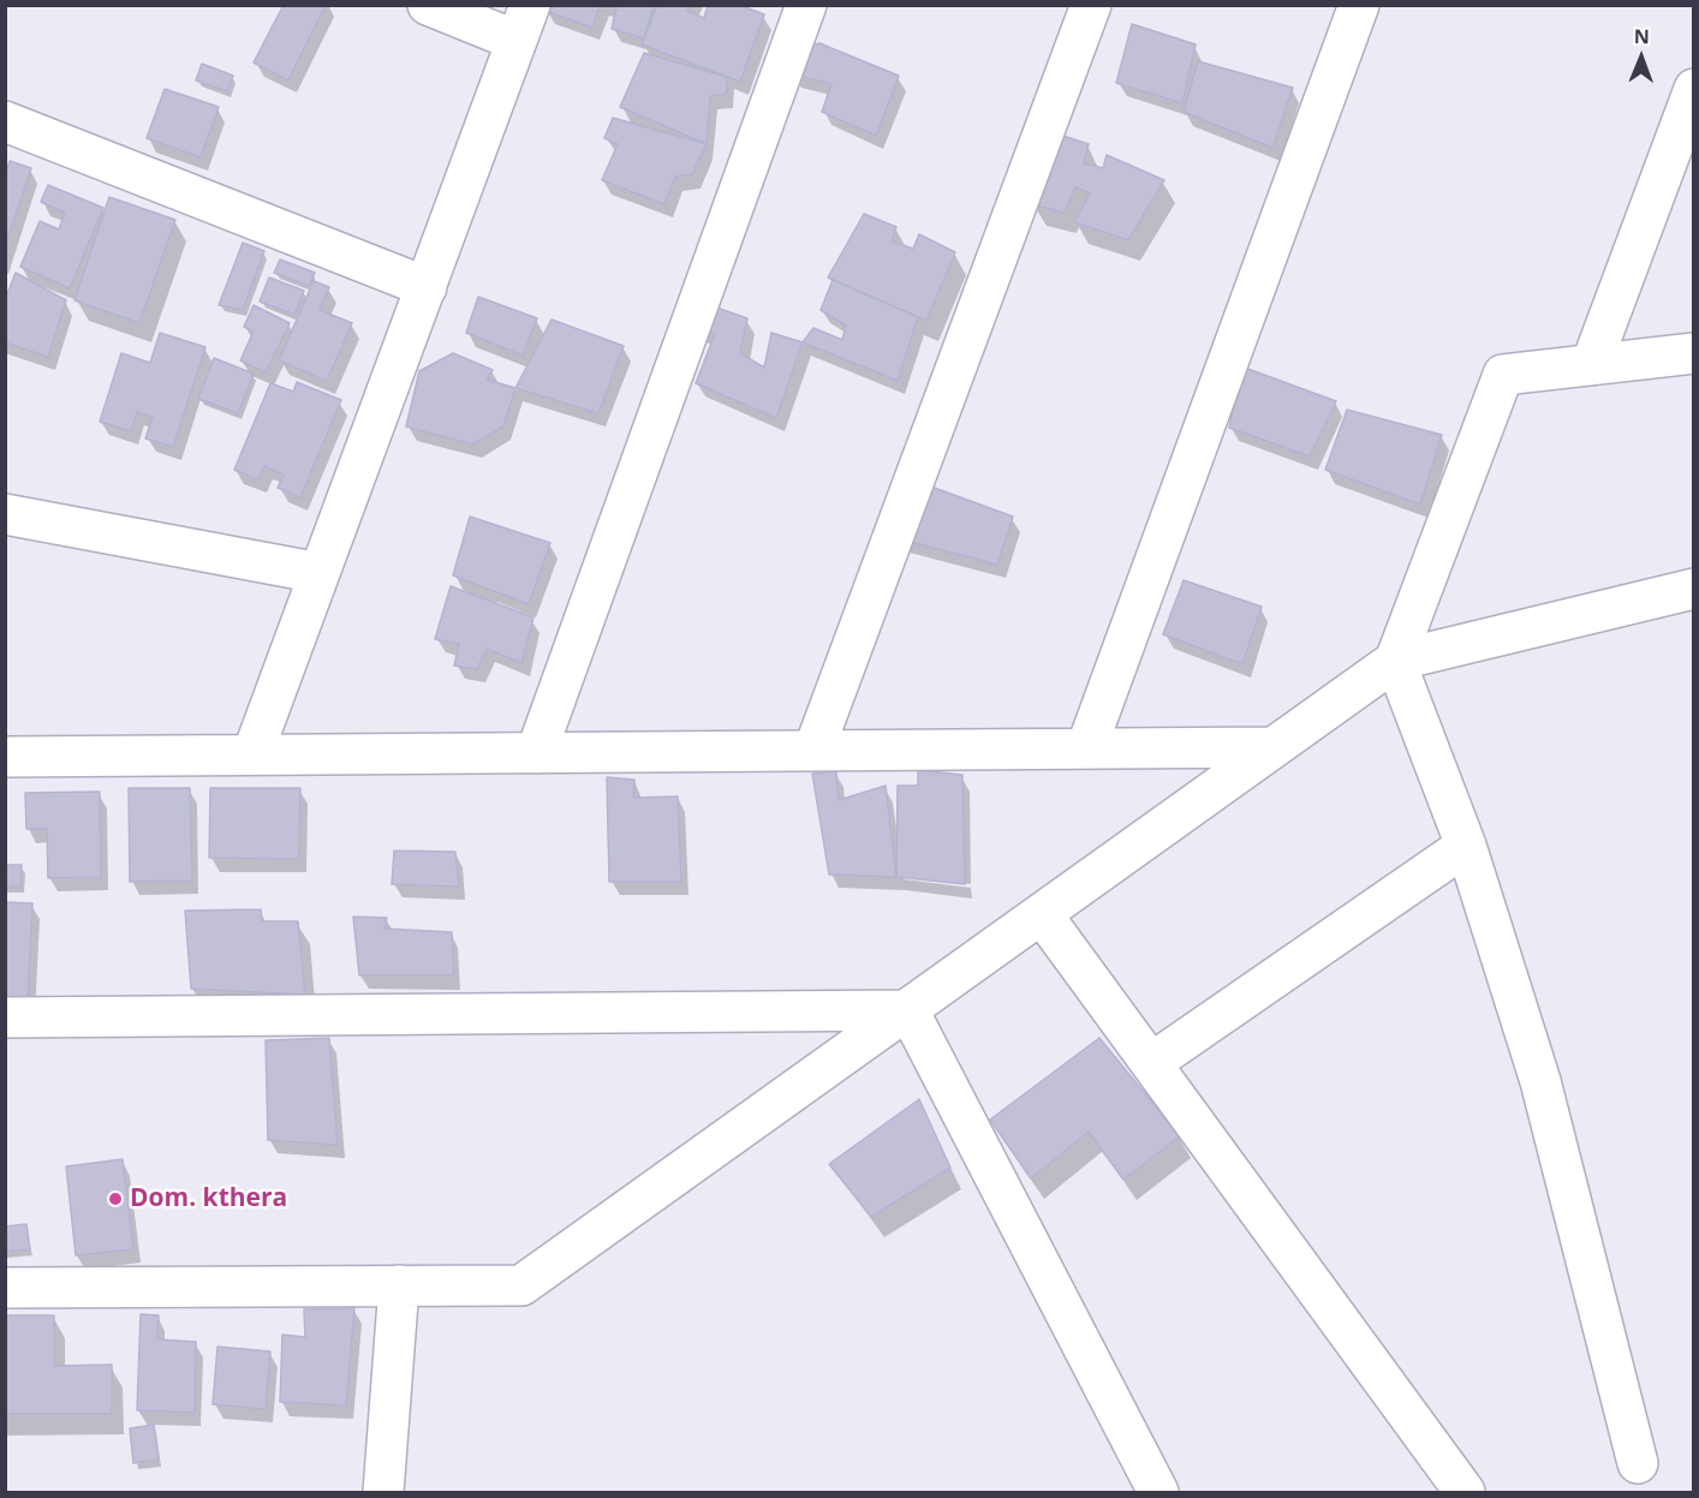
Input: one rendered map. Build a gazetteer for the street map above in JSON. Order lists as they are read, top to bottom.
{
  "places": ["Dom. kthera"],
  "north": "top"
}
